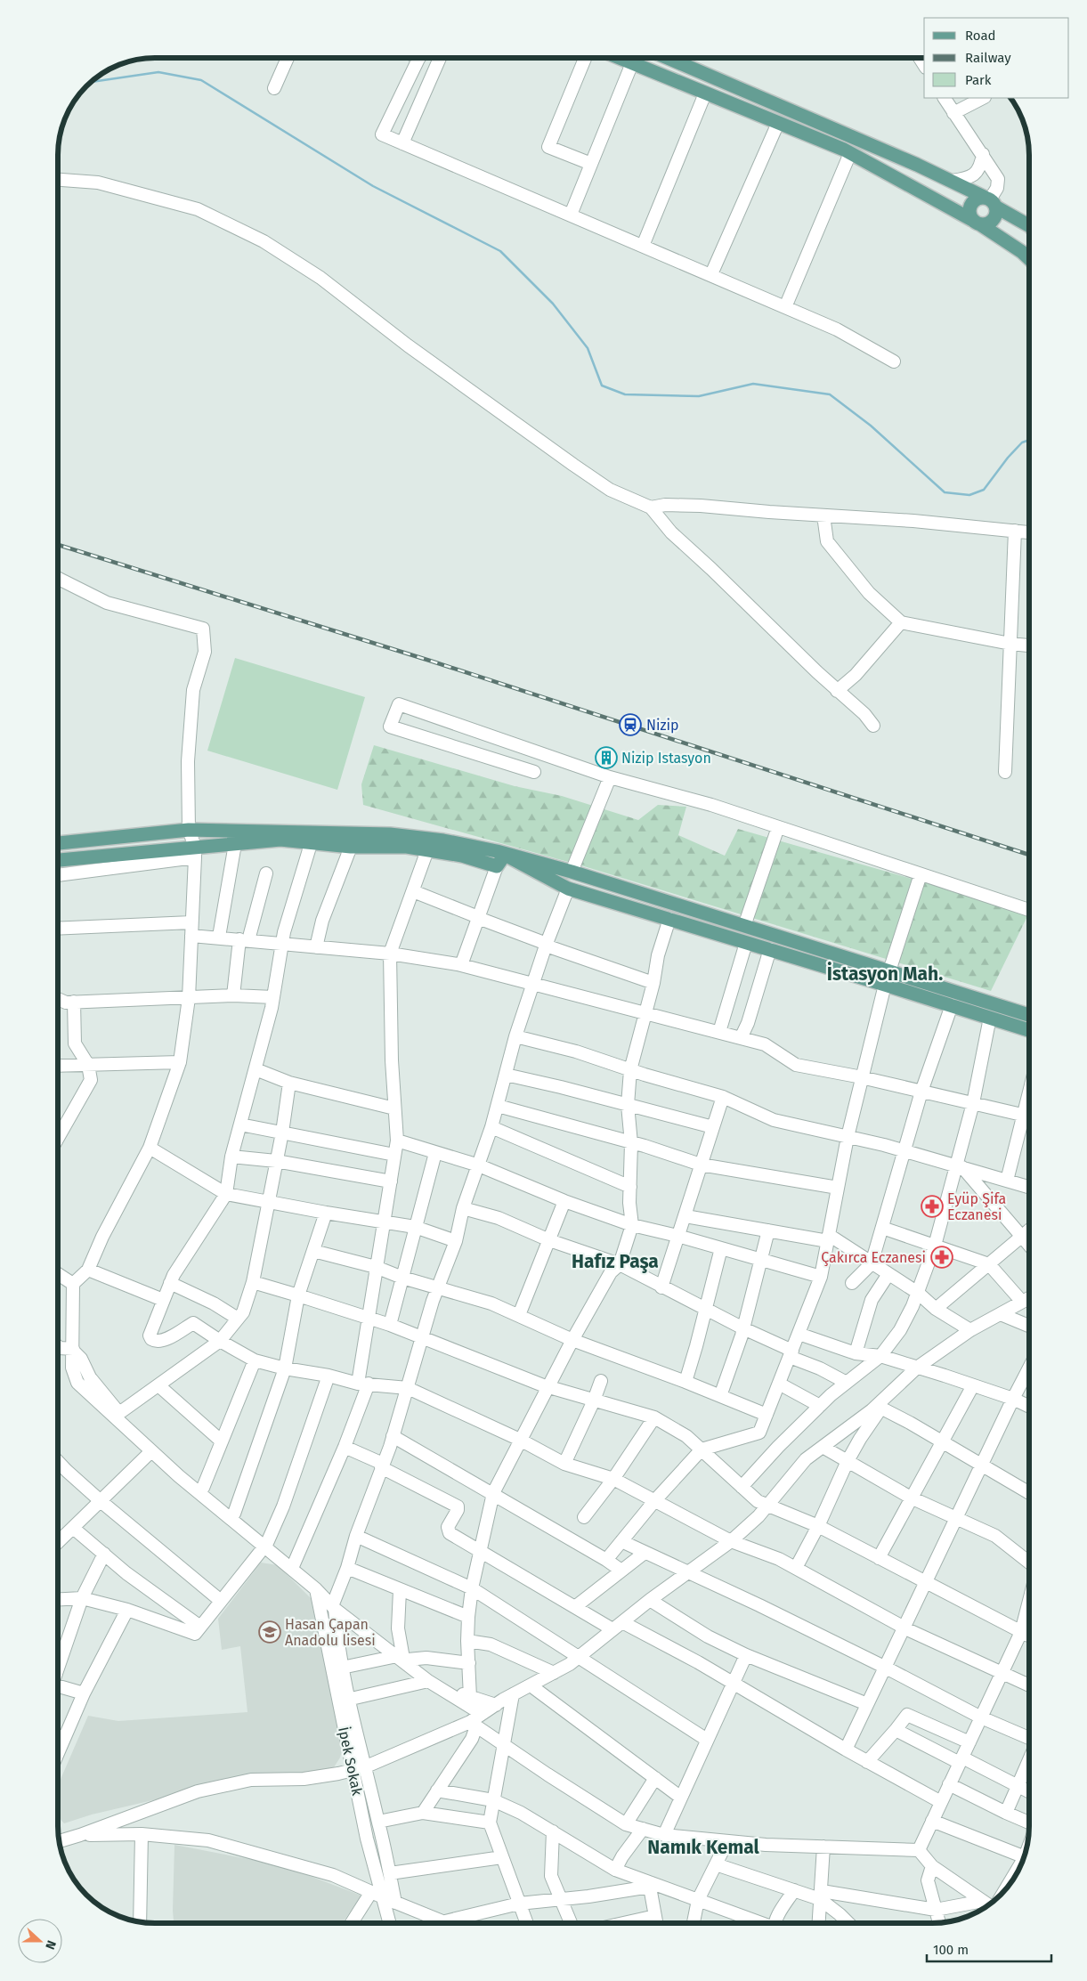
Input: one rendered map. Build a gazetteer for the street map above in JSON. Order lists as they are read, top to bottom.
{
  "streets": {
    "street": ["İpek Sokak"]
  },
  "districts": ["İstasyon Mah.", "Hafız Paşa", "Namık Kemal"],
  "places": {
    "station": ["Nizip"],
    "building": ["Nizip Istasyon"],
    "pharmacy": ["Eyüp Şifa Eczanesi", "Çakırca Eczanesi"],
    "school or university": ["Hasan Çapan Anadolu lisesi"]
  },
  "legend": ["Road", "Railway", "Park"],
  "scale_bar": "100 m",
  "north": "right"
}
